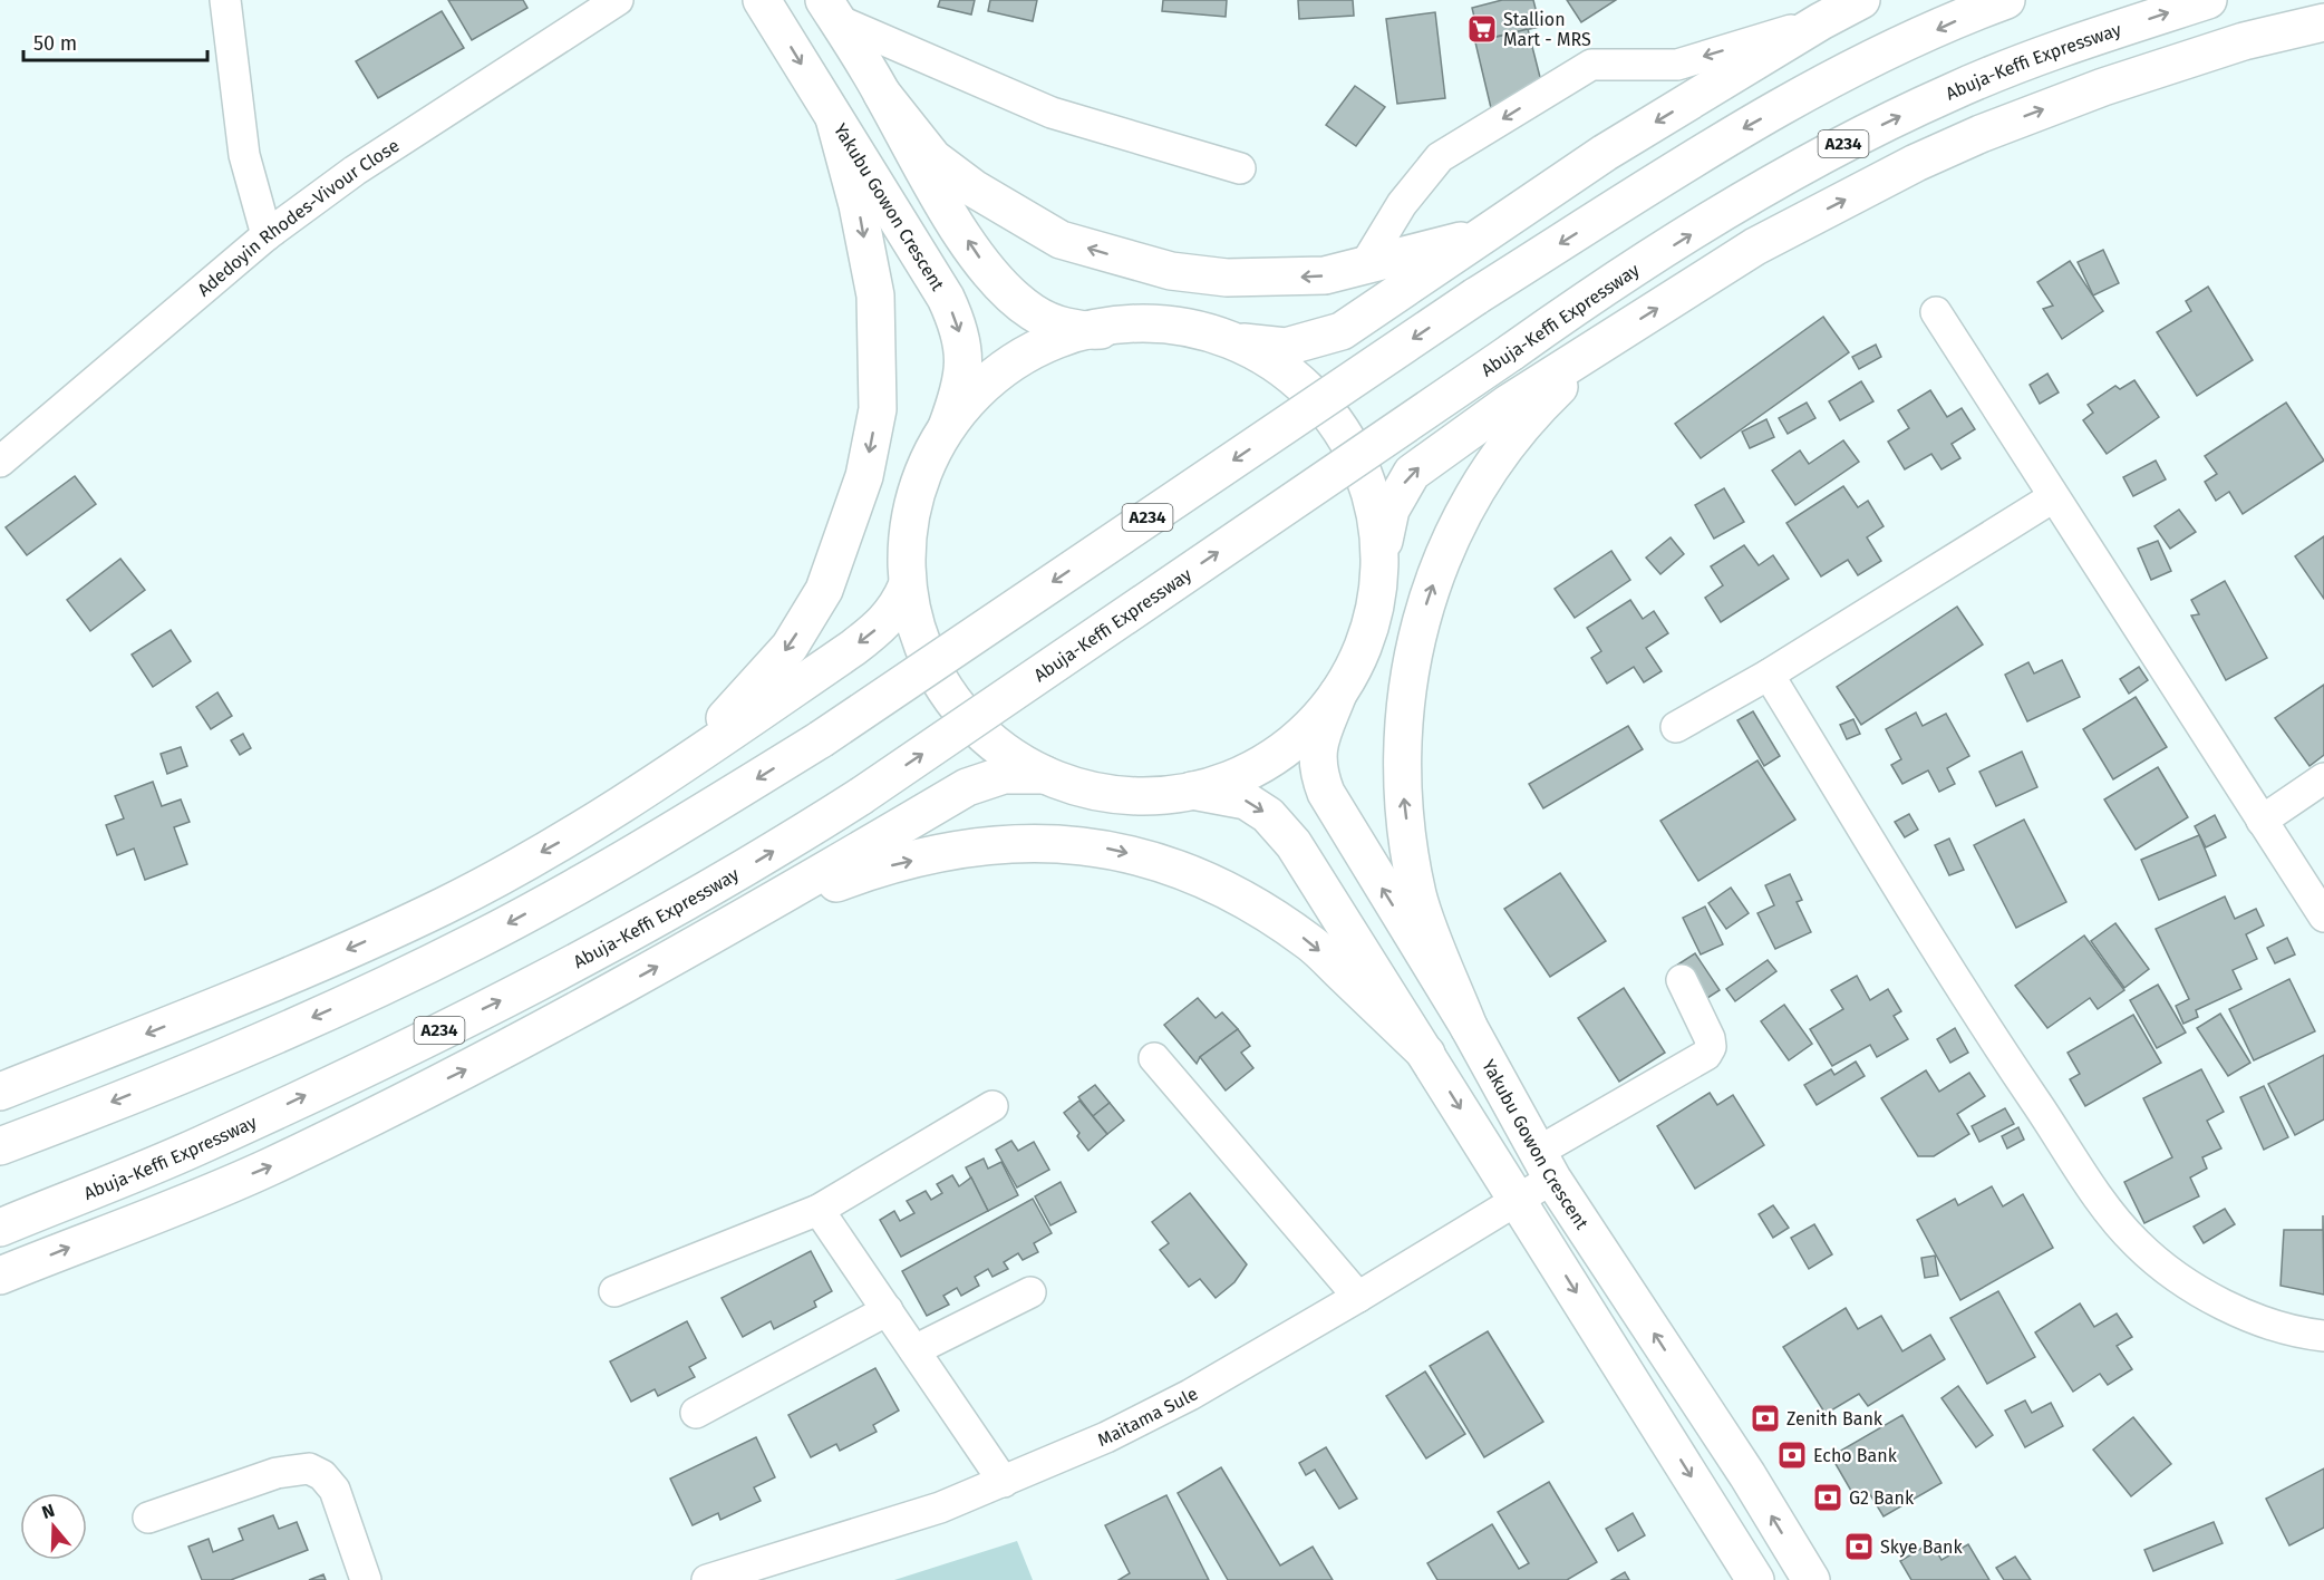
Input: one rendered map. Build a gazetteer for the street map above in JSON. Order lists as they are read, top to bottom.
{
  "streets": {
    "main road": ["Abuja-Keffi Expressway", "A234", "Yakubu Gowon Crescent"],
    "street": ["Adedoyin Rhodes-Vivour Close", "Maitama Sule"]
  },
  "crossings": [
    ["Yakubu Gowon Crescent", "Maitama Sule"]
  ],
  "places": {
    "supermarket": ["Stallion Mart - MRS"],
    "bank": [
      "Zenith Bank",
      "Echo Bank",
      "G2 Bank",
      "Skye Bank"
    ]
  },
  "scale_bar": "50 m",
  "north": "top"
}
